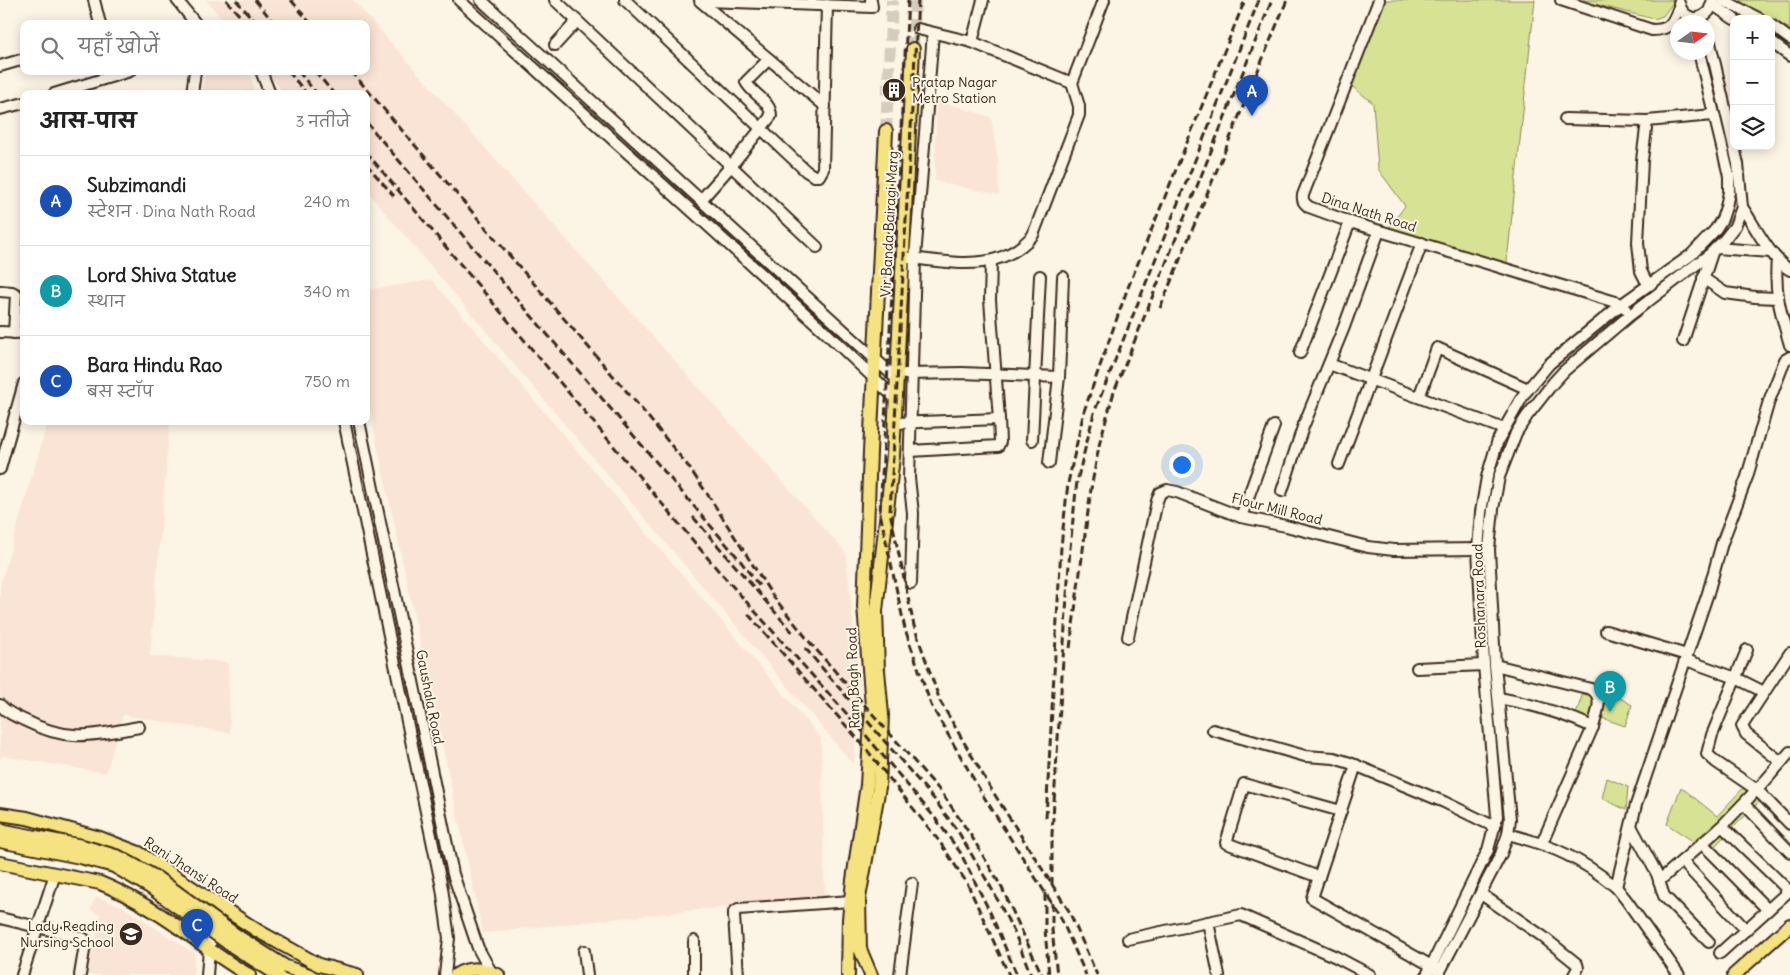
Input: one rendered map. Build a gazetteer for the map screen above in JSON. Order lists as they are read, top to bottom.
{
  "streets": {
    "main road": ["Vir Banda Bairagi Marg", "Ram Bagh Road", "Rani Jhansi Road"],
    "street": [
      "Dina Nath Road",
      "Flour Mill Road",
      "Roshanara Road",
      "Gaushala Road"
    ]
  },
  "crossings": [
    ["Dina Nath Road", "Roshanara Road"],
    ["Vir Banda Bairagi Marg", "Ram Bagh Road"],
    ["Flour Mill Road", "Roshanara Road"]
  ],
  "places": {
    "building": ["Pratap Nagar Metro Station"],
    "school or university": ["Lady Reading Nursing School"]
  },
  "north": "right",
  "page": {
    "map_buttons": ["+", "−"],
    "search": "यहाँ खोजें",
    "pins": ["A", "B", "C"],
    "heading": ["आस-पास", "3 नतीजे"],
    "list": [
      {
        "mark": "A",
        "name": "Subzimandi",
        "note": "स्टेशन · Dina Nath Road",
        "value": "240 m"
      },
      {
        "mark": "B",
        "name": "Lord Shiva Statue",
        "note": "स्थान",
        "value": "340 m"
      },
      {
        "mark": "C",
        "name": "Bara Hindu Rao",
        "note": "बस स्टॉप",
        "value": "750 m"
      }
    ]
  }
}
